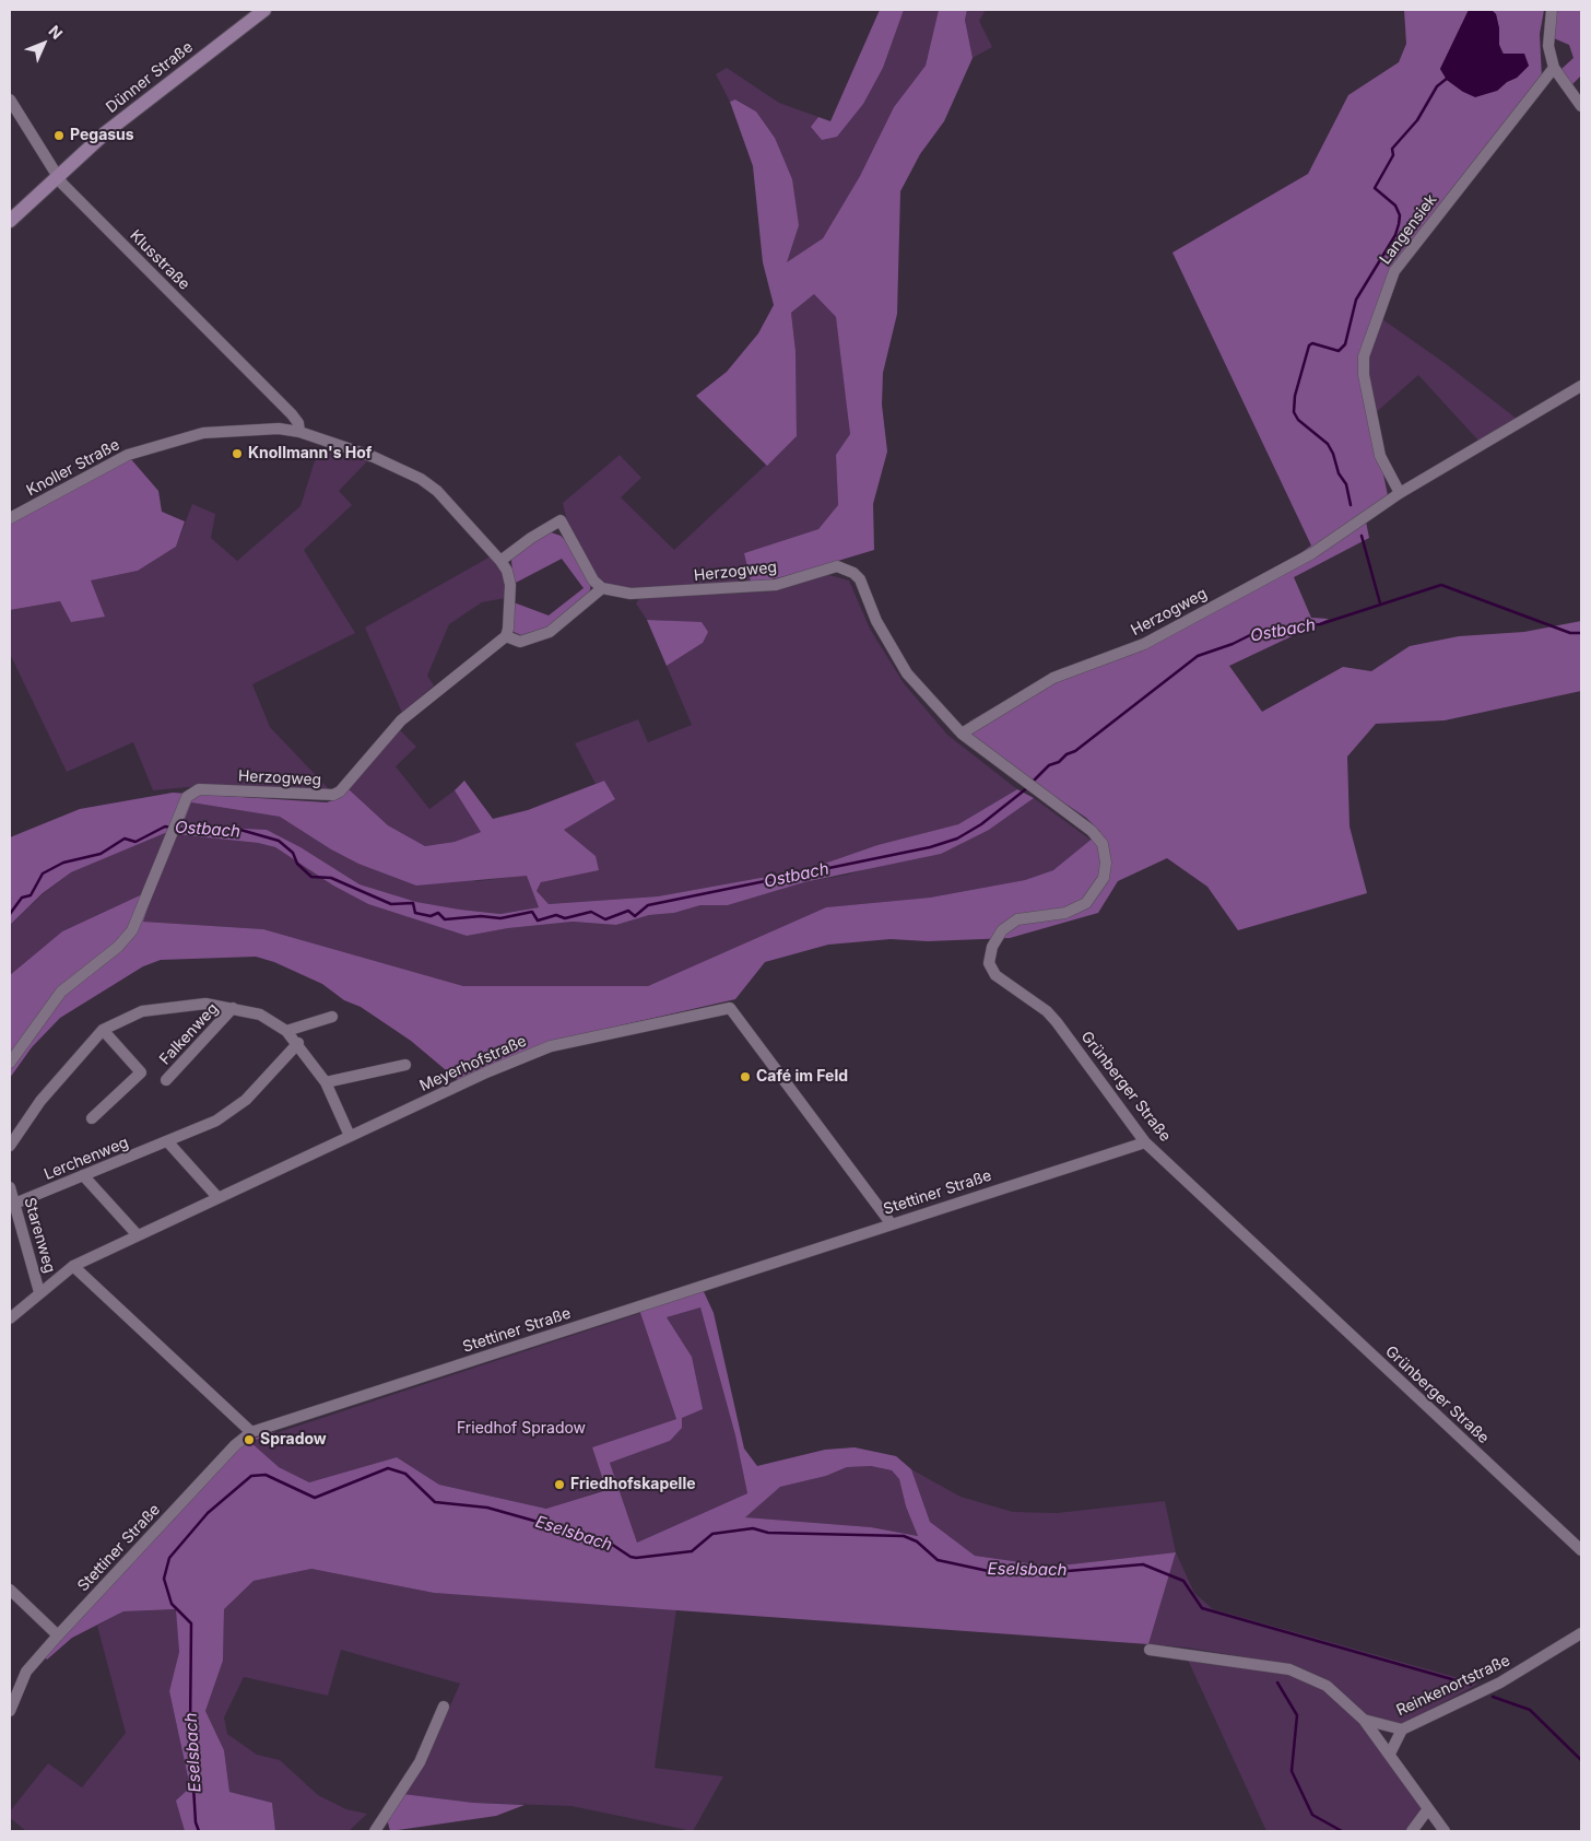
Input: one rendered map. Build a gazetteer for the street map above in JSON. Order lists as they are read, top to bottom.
{
  "streets": {
    "street": [
      "Dünner Straße",
      "Langensiek",
      "Klusstraße",
      "Knoller Straße",
      "Herzogweg",
      "Falkenweg",
      "Meyerhofstraße",
      "Grünberger Straße",
      "Lerchenweg",
      "Stettiner Straße",
      "Starenweg",
      "Reinkenortstraße"
    ]
  },
  "crossings": [
    ["Dünner Straße", "Klusstraße"],
    ["Langensiek", "Herzogweg"],
    ["Klusstraße", "Knoller Straße"],
    ["Knoller Straße", "Herzogweg"],
    ["Herzogweg", "Grünberger Straße"],
    ["Meyerhofstraße", "Stettiner Straße"],
    ["Meyerhofstraße", "Starenweg"],
    ["Grünberger Straße", "Stettiner Straße"],
    ["Lerchenweg", "Starenweg"]
  ],
  "water": ["Ostbach", "Eselsbach"],
  "parks": ["Friedhof Spradow"],
  "places": [
    "Pegasus",
    "Knollmann's Hof",
    "Café im Feld",
    "Spradow",
    "Friedhofskapelle"
  ],
  "north": "top right"
}
